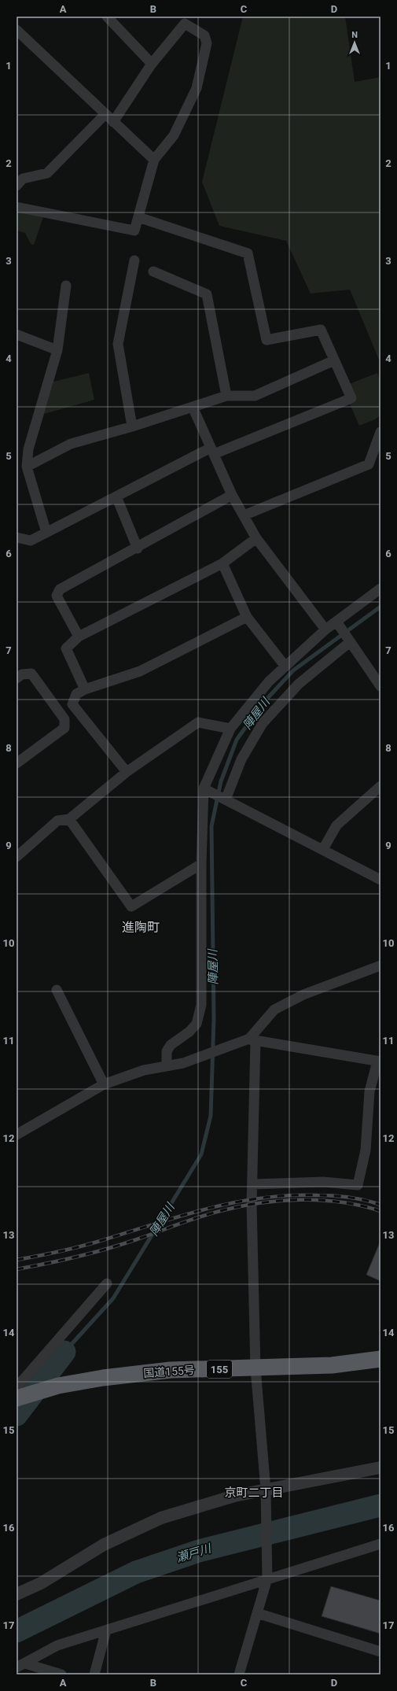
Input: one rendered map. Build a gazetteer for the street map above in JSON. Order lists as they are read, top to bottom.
{
  "streets": {
    "highway": ["155", "国道155号"]
  },
  "districts": ["進陶町", "京町二丁目"],
  "water": ["陣屋川", "瀬戸川"],
  "north": "top",
  "grid": {
    "columns": [
      "A",
      "B",
      "C",
      "D"
    ],
    "rows": [
      "1",
      "2",
      "3",
      "4",
      "5",
      "6",
      "7",
      "8",
      "9",
      "10",
      "11",
      "12",
      "13",
      "14",
      "15",
      "16",
      "17"
    ]
  }
}
